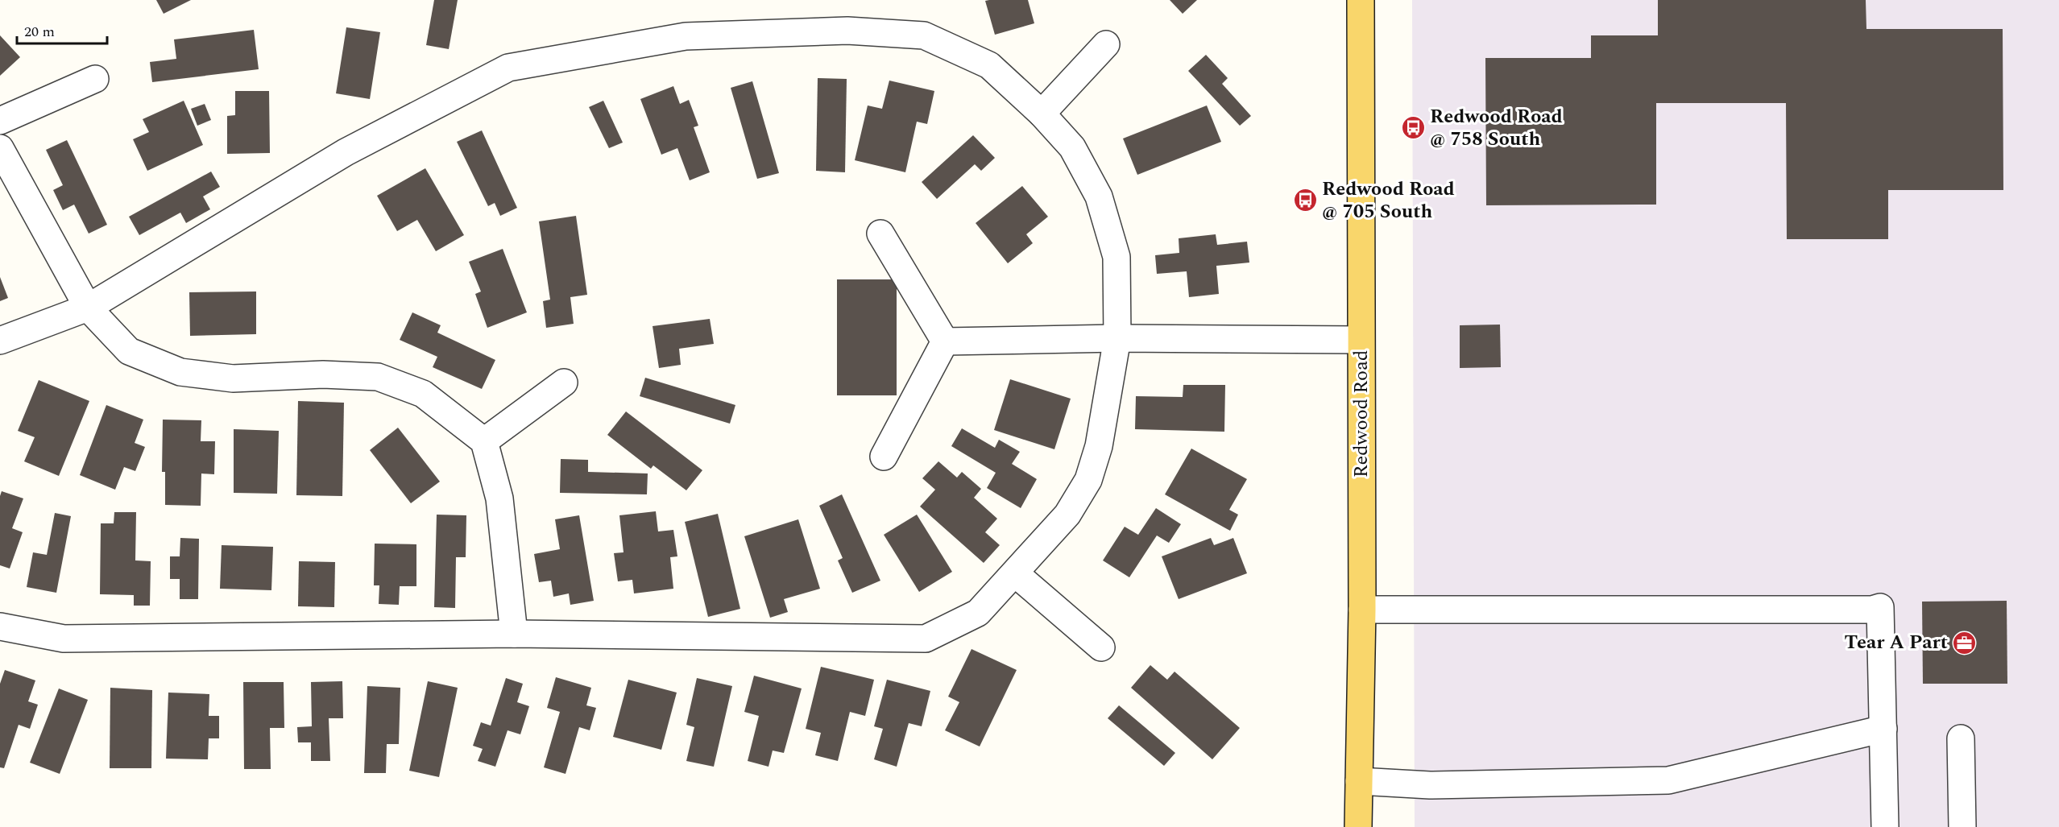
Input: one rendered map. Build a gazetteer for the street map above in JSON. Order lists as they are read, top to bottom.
{
  "streets": {
    "main road": ["Redwood Road"]
  },
  "places": {
    "bus stop": ["Redwood Road @ 758 South", "Redwood Road @ 705 South"],
    "office": ["Tear A Part"]
  },
  "scale_bar": "20 m"
}
